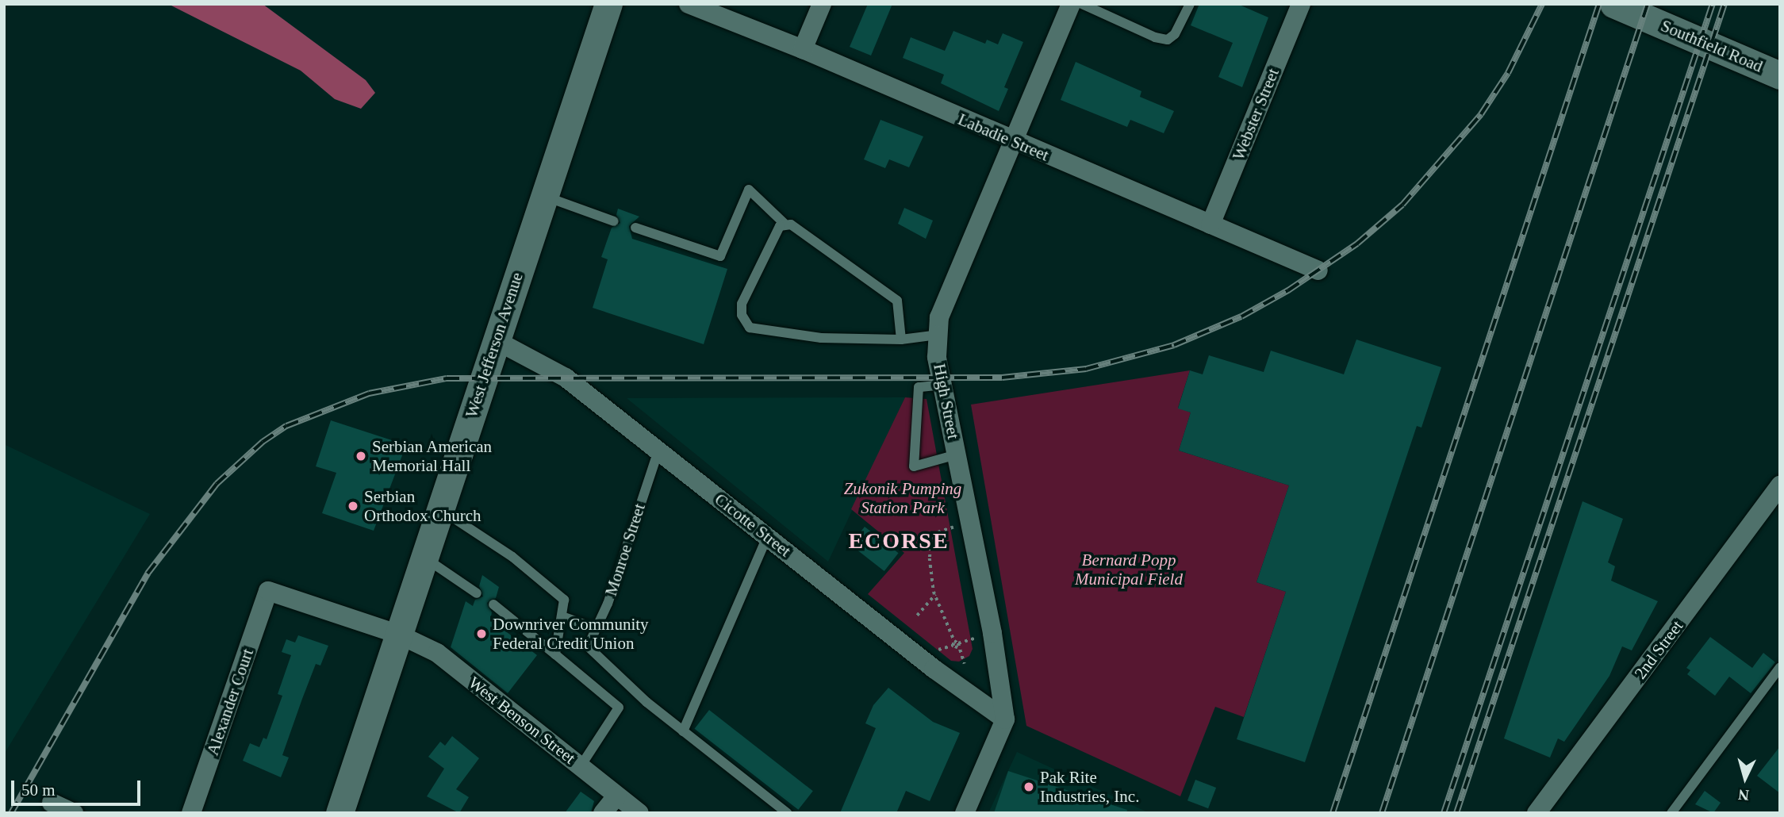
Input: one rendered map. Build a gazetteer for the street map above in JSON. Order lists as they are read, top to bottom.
{
  "streets": {
    "main road": ["Southfield Road", "West Jefferson Avenue"],
    "street": [
      "Webster Street",
      "Labadie Street",
      "High Street",
      "Cicotte Street",
      "2nd Street",
      "Alexander Court",
      "West Benson Street"
    ],
    "lane": ["Monroe Street"]
  },
  "crossings": [
    ["Webster Street", "Labadie Street"],
    ["Labadie Street", "High Street"],
    ["West Jefferson Avenue", "Cicotte Street"],
    ["West Jefferson Avenue", "West Benson Street"],
    ["High Street", "Cicotte Street"],
    ["Cicotte Street", "Monroe Street"],
    ["Alexander Court", "West Benson Street"]
  ],
  "districts": ["ECORSE"],
  "parks": ["Zukonik Pumping Station Park", "Bernard Popp Municipal Field"],
  "places": [
    "Serbian American Memorial Hall",
    "Serbian Orthodox Church",
    "Downriver Community Federal Credit Union",
    "Pak Rite Industries, Inc."
  ],
  "scale_bar": "50 m",
  "north": "bottom"
}
